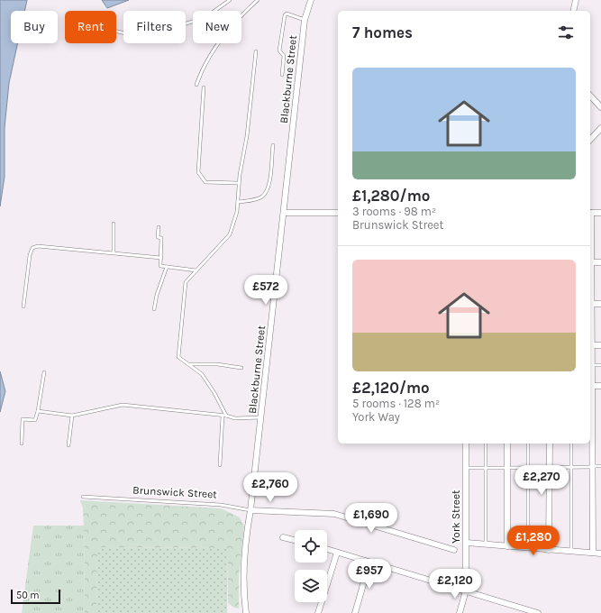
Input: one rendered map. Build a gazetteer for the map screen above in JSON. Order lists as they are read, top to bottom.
{
  "streets": {
    "street": ["Blackburne Street", "Brunswick Street", "York Street"]
  },
  "crossings": [
    ["Blackburne Street", "Brunswick Street"]
  ],
  "scale_bar": "50 m",
  "page": {
    "chip": [
      "Buy",
      "Rent",
      "Filters",
      "New"
    ],
    "heading": "7 homes",
    "list": [
      {
        "name": "£1,280/mo",
        "note": "3 rooms · 98 m² · Brunswick Street"
      },
      {
        "name": "£2,120/mo",
        "note": "5 rooms · 128 m² · York Way"
      }
    ],
    "price": [
      "£572",
      "£2,270",
      "£2,760",
      "£1,690",
      "£1,280",
      "£957",
      "£2,120"
    ],
    "scale": "50 m"
  }
}
